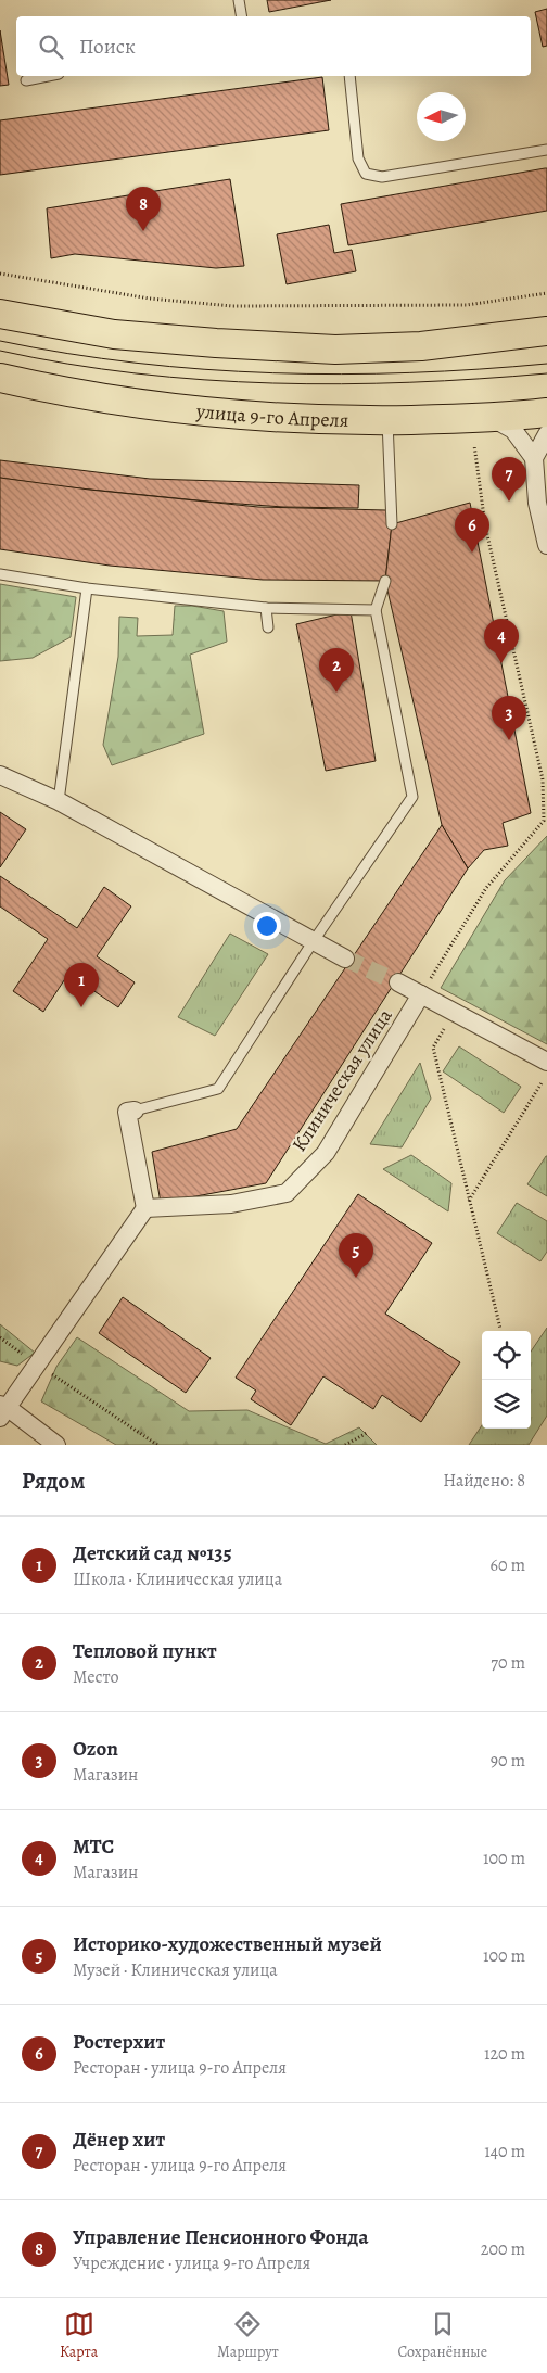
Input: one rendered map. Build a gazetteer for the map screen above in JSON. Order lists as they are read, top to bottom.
{
  "streets": {
    "main road": ["улица 9-го Апреля"],
    "street": ["Клиническая улица"]
  },
  "north": "left",
  "page": {
    "search": "Поиск",
    "pins": [
      "8",
      "7",
      "6",
      "4",
      "2",
      "3",
      "1",
      "5"
    ],
    "heading": ["Рядом", "Найдено: 8"],
    "list": [
      {
        "mark": "1",
        "name": "Детский сад №135",
        "note": "Школа · Клиническая улица",
        "value": "60 m"
      },
      {
        "mark": "2",
        "name": "Тепловой пункт",
        "note": "Место",
        "value": "70 m"
      },
      {
        "mark": "3",
        "name": "Ozon",
        "note": "Магазин",
        "value": "90 m"
      },
      {
        "mark": "4",
        "name": "МТС",
        "note": "Магазин",
        "value": "100 m"
      },
      {
        "mark": "5",
        "name": "Историко-художественный музей",
        "note": "Музей · Клиническая улица",
        "value": "100 m"
      },
      {
        "mark": "6",
        "name": "Ростерхит",
        "note": "Ресторан · улица 9-го Апреля",
        "value": "120 m"
      },
      {
        "mark": "7",
        "name": "Дёнер хит",
        "note": "Ресторан · улица 9-го Апреля",
        "value": "140 m"
      },
      {
        "mark": "8",
        "name": "Управление Пенсионного Фонда",
        "note": "Учреждение · улица 9-го Апреля",
        "value": "200 m"
      }
    ],
    "nav": ["Карта", "Маршрут", "Сохранённые"]
  }
}
